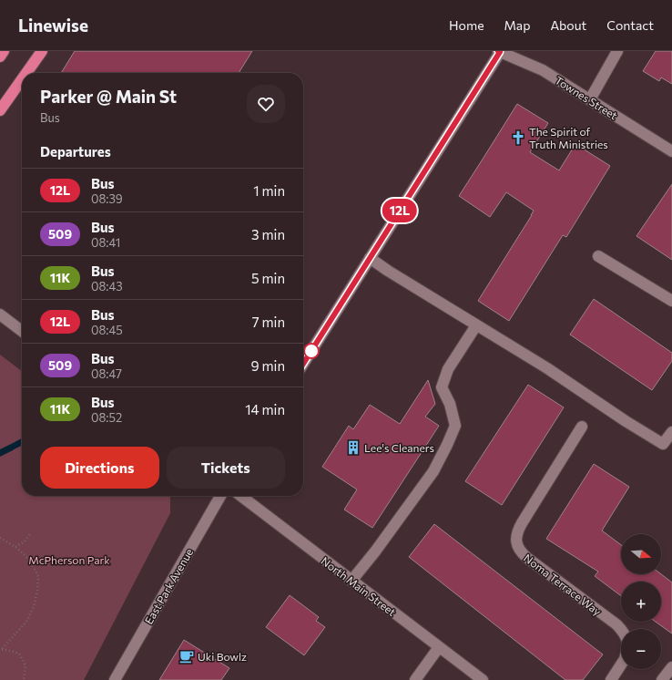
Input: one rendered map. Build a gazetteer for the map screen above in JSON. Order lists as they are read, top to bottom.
{
  "streets": {
    "street": [
      "Townes Street",
      "Noma Terrace Way",
      "East Park Avenue",
      "North Main Street"
    ]
  },
  "parks": ["McPherson Park"],
  "places": {
    "church": ["The Spirit of Truth Ministries"],
    "building": ["Lee's Cleaners"],
    "cafe": ["Uki Bowlz"]
  },
  "lines": ["bus line 12L"],
  "north": "right",
  "page": {
    "header": "Linewise",
    "nav": [
      "Home",
      "Map",
      "About",
      "Contact"
    ],
    "on_map": "12L",
    "heading": [
      ["Parker @ Main St", "Bus"],
      "Departures"
    ],
    "list": [
      {
        "mark": "12L",
        "name": "Bus",
        "note": "08:39",
        "value": "1 min"
      },
      {
        "mark": "509",
        "name": "Bus",
        "note": "08:41",
        "value": "3 min"
      },
      {
        "mark": "11K",
        "name": "Bus",
        "note": "08:43",
        "value": "5 min"
      },
      {
        "mark": "12L",
        "name": "Bus",
        "note": "08:45",
        "value": "7 min"
      },
      {
        "mark": "509",
        "name": "Bus",
        "note": "08:47",
        "value": "9 min"
      },
      {
        "mark": "11K",
        "name": "Bus",
        "note": "08:52",
        "value": "14 min"
      }
    ],
    "buttons": ["Directions", "Tickets"],
    "map_buttons": ["+", "−"]
  }
}
